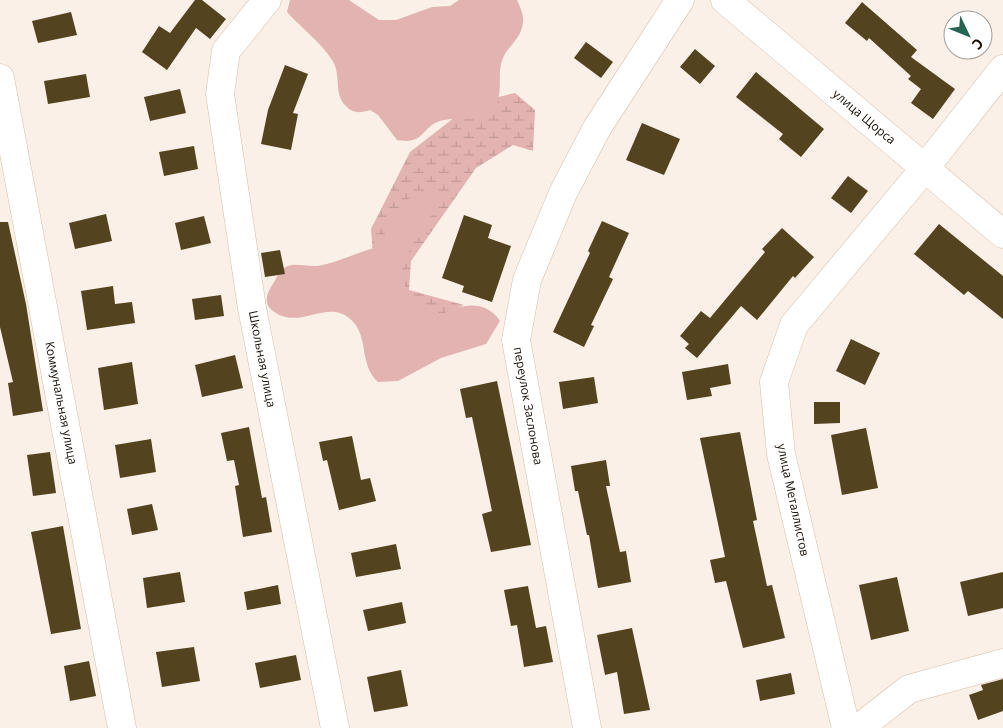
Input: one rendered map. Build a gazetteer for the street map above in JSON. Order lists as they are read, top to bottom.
{
  "streets": {
    "street": [
      "улица Щорса",
      "Школьная улица",
      "Коммунальная улица",
      "переулок Заслонова",
      "улица Металлистов"
    ]
  },
  "crossings": [
    ["улица Щорса", "улица Металлистов"]
  ],
  "north": "bottom right"
}
